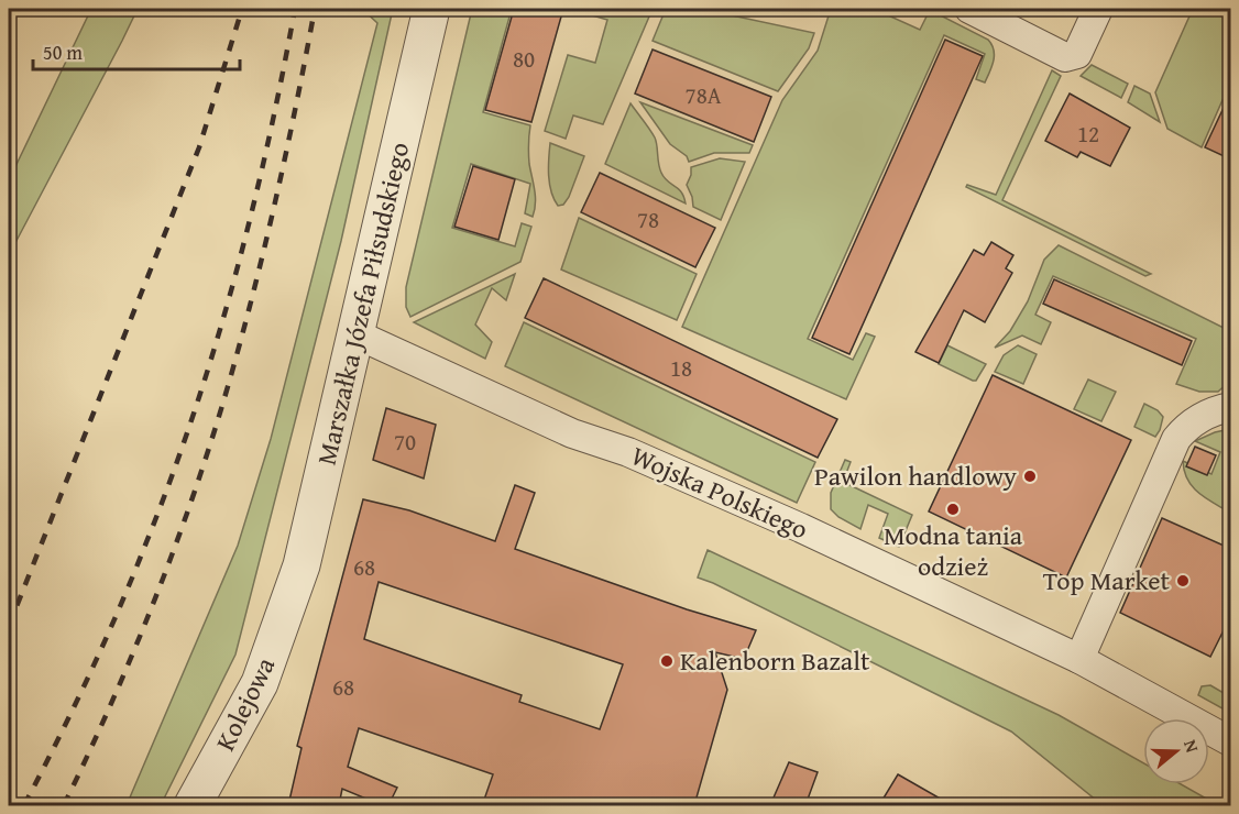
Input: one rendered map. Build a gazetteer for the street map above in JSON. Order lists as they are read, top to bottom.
{
  "streets": {
    "street": ["Marszałka Józefa Piłsudskiego", "Wojska Polskiego", "Kolejowa"]
  },
  "crossings": [
    ["Marszałka Józefa Piłsudskiego", "Wojska Polskiego"],
    ["Marszałka Józefa Piłsudskiego", "Kolejowa"]
  ],
  "places": [
    "Pawilon handlowy",
    "Modna tania odzież",
    "Top Market",
    "Kalenborn Bazalt"
  ],
  "house_numbers": [
    "80",
    "78A",
    "12",
    "78",
    "18",
    "70",
    "68",
    "68"
  ],
  "scale_bar": "50 m",
  "north": "right"
}
